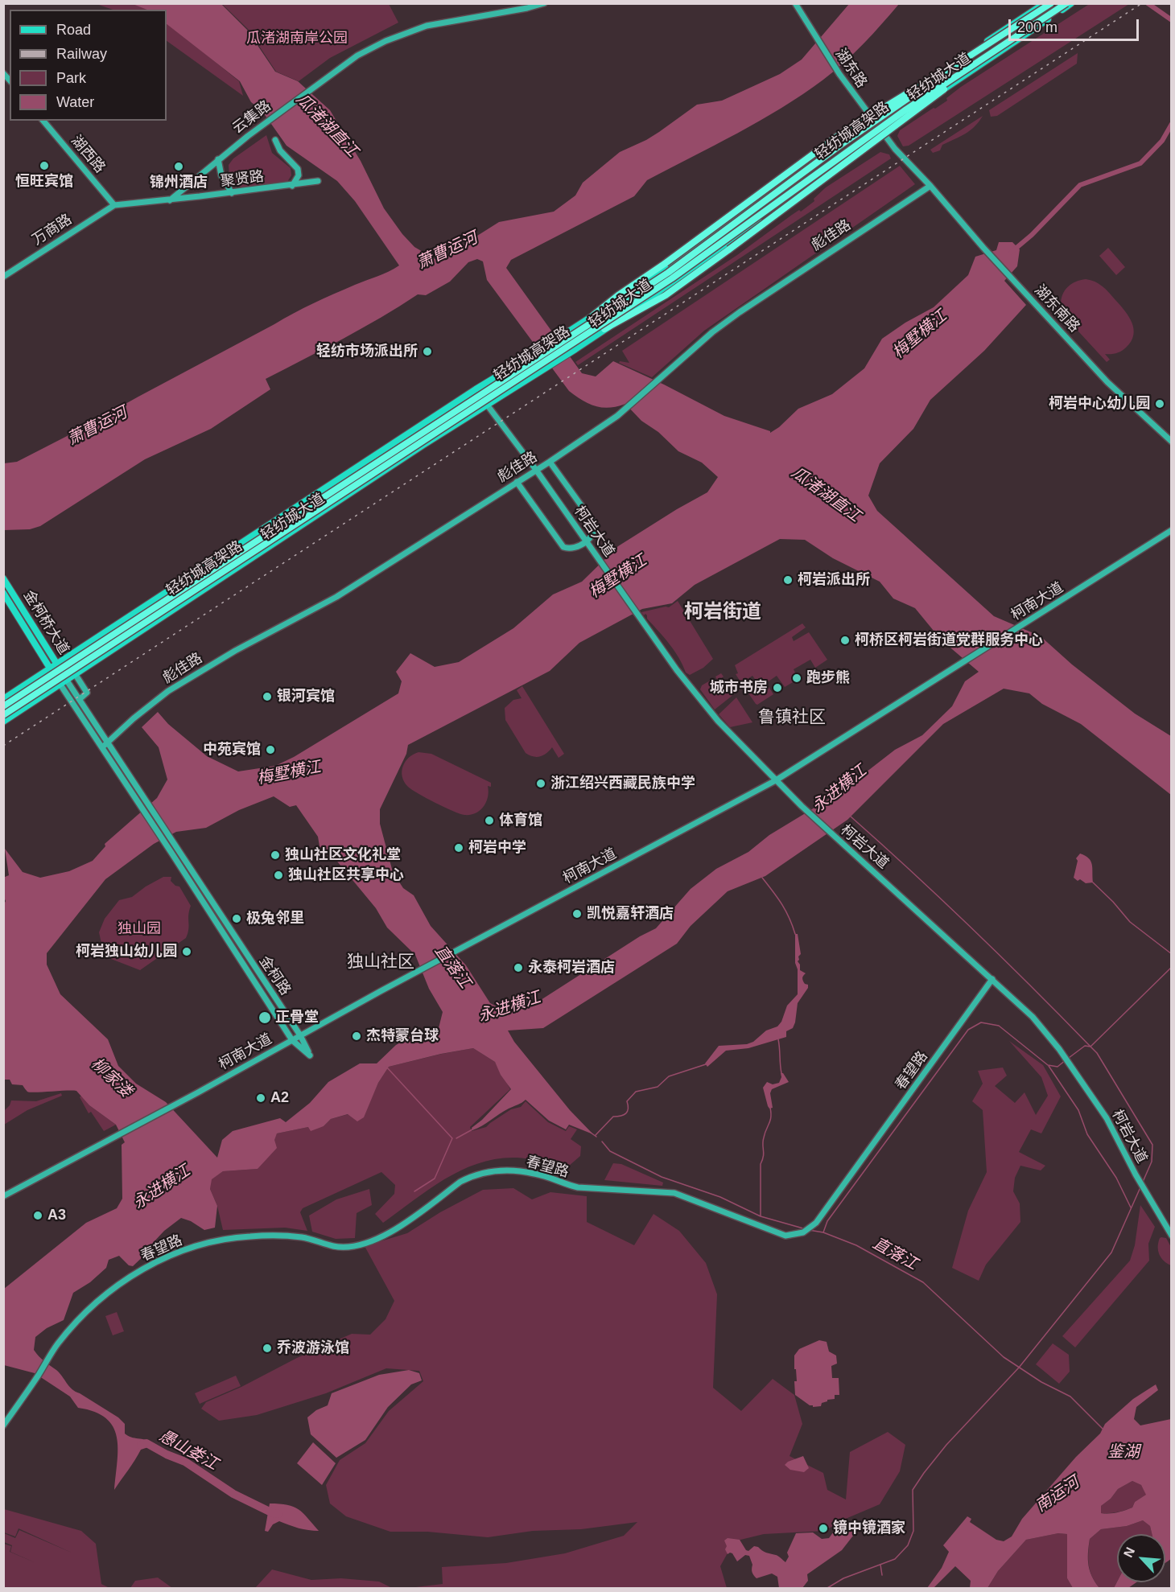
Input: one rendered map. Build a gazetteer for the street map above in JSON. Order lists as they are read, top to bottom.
{
  "streets": {
    "highway": ["轻纺城高架路"],
    "main road": ["轻纺城大道", "金柯桥大道"],
    "street": [
      "湖东路",
      "云集路",
      "湖西路",
      "聚贤路",
      "万商路",
      "彪佳路",
      "湖东南路",
      "柯岩大道",
      "柯南大道",
      "金柯路",
      "春望路"
    ]
  },
  "crossings": [
    ["湖东路", "轻纺城大道"],
    ["湖东路", "彪佳路"],
    ["湖东路", "湖东南路"],
    ["轻纺城大道", "柯岩大道"],
    ["轻纺城大道", "金柯桥大道"],
    ["轻纺城大道", "金柯路"],
    ["云集路", "聚贤路"],
    ["湖西路", "万商路"],
    ["彪佳路", "湖东南路"],
    ["彪佳路", "柯岩大道"],
    ["彪佳路", "金柯路"],
    ["柯岩大道", "柯南大道"],
    ["柯岩大道", "春望路"],
    ["柯南大道", "金柯路"],
    ["金柯桥大道", "金柯路"]
  ],
  "districts": ["柯岩街道", "鲁镇社区", "独山社区"],
  "water": [
    "瓜渚湖直江",
    "萧曹运河",
    "梅墅横江",
    "永进横江",
    "直落江",
    "柳家溇",
    "愚山娄江",
    "鉴湖",
    "南运河"
  ],
  "parks": ["瓜渚湖南岸公园", "独山园"],
  "places": [
    "恒旺宾馆",
    "锦州酒店",
    "轻纺市场派出所",
    "柯岩中心幼儿园",
    "柯岩派出所",
    "柯桥区柯岩街道党群服务中心",
    "跑步熊",
    "城市书房",
    "银河宾馆",
    "中苑宾馆",
    "浙江绍兴西藏民族中学",
    "体育馆",
    "柯岩中学",
    "独山社区文化礼堂",
    "独山社区共享中心",
    "凯悦嘉轩酒店",
    "极兔邻里",
    "柯岩独山幼儿园",
    "永泰柯岩酒店",
    "正骨堂",
    "杰特蒙台球",
    "A2",
    "A3",
    "乔波游泳馆",
    "镜中镜酒家"
  ],
  "legend": [
    "Road",
    "Railway",
    "Park",
    "Water"
  ],
  "scale_bar": "200 m",
  "north": "top left"
}
